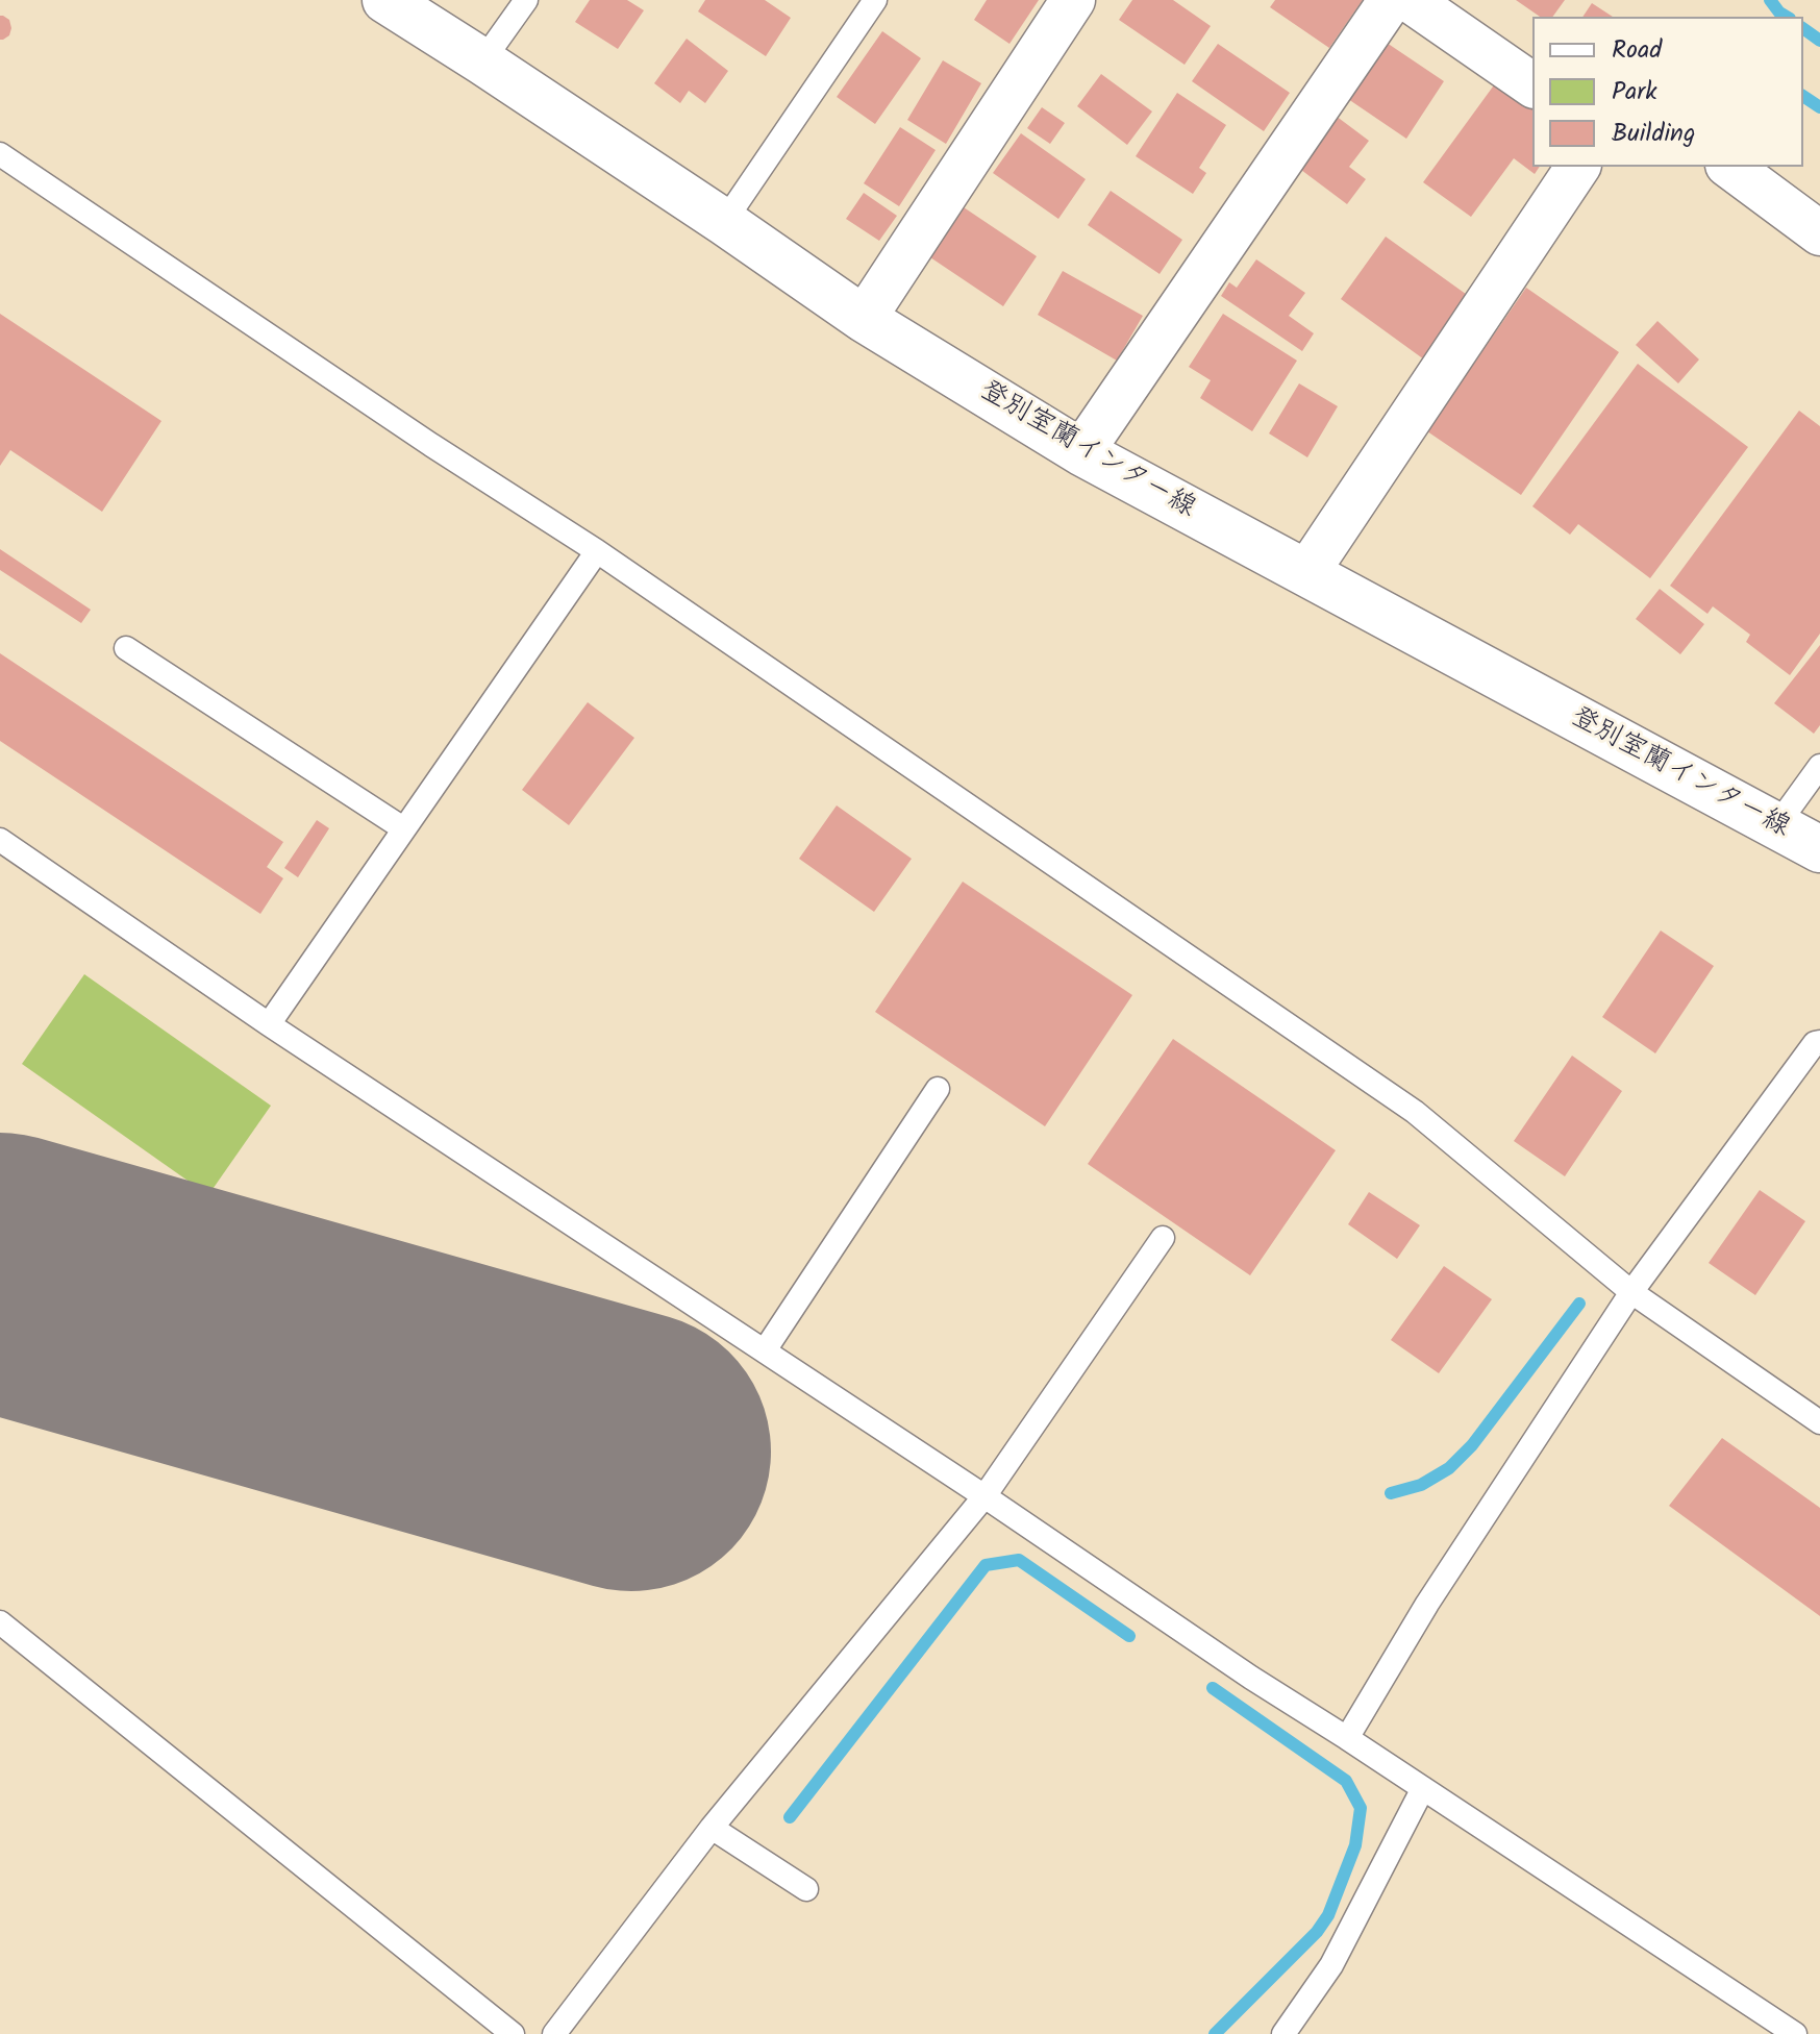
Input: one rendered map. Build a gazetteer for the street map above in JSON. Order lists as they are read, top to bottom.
{
  "streets": {
    "main road": ["登別室蘭インター線"]
  },
  "legend": ["Road", "Park", "Building"]
}
